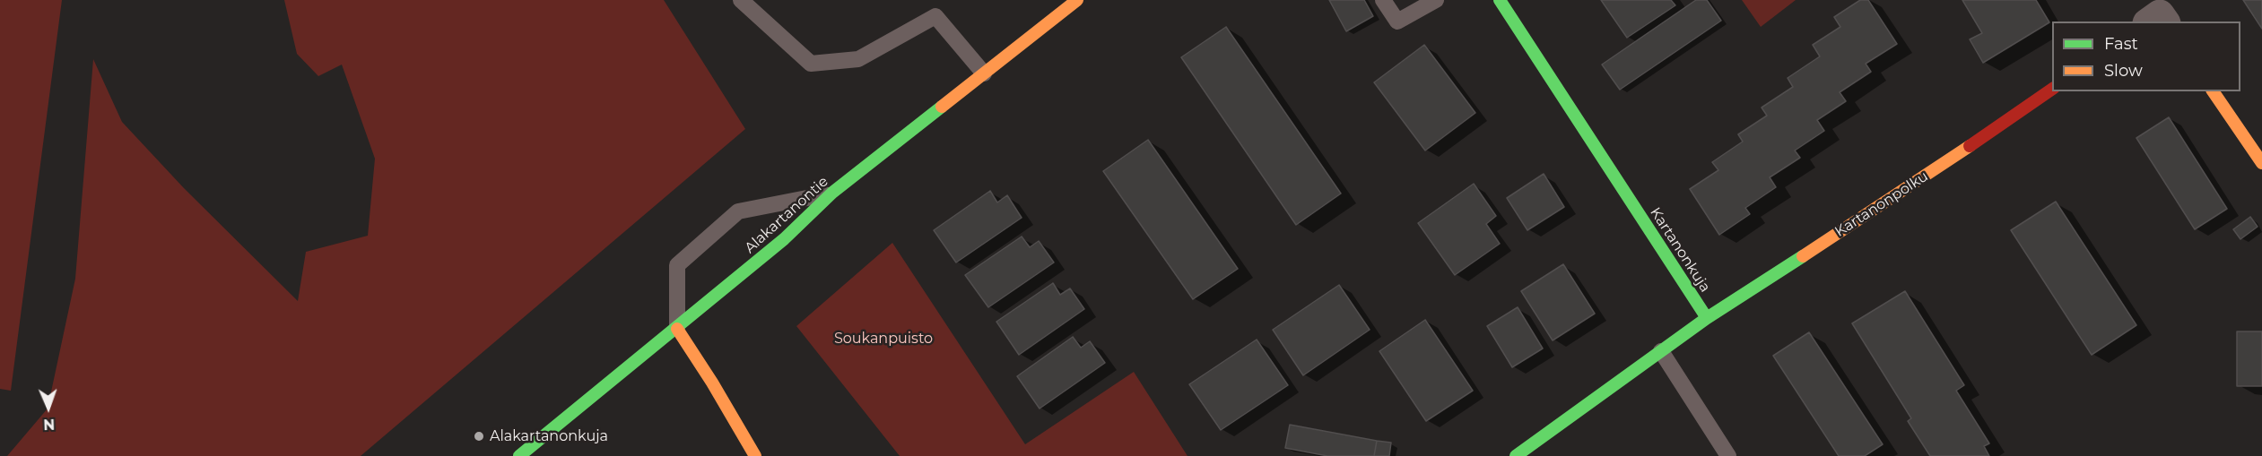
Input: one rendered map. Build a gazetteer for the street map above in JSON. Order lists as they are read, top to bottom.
{
  "streets": {
    "street": ["Kartanonpolku", "Alakartanontie", "Kartanonkuja"]
  },
  "crossings": [
    ["Kartanonpolku", "Kartanonkuja"]
  ],
  "parks": ["Soukanpuisto"],
  "places": ["Alakartanonkuja"],
  "legend": ["Fast", "Slow"],
  "north": "bottom"
}
